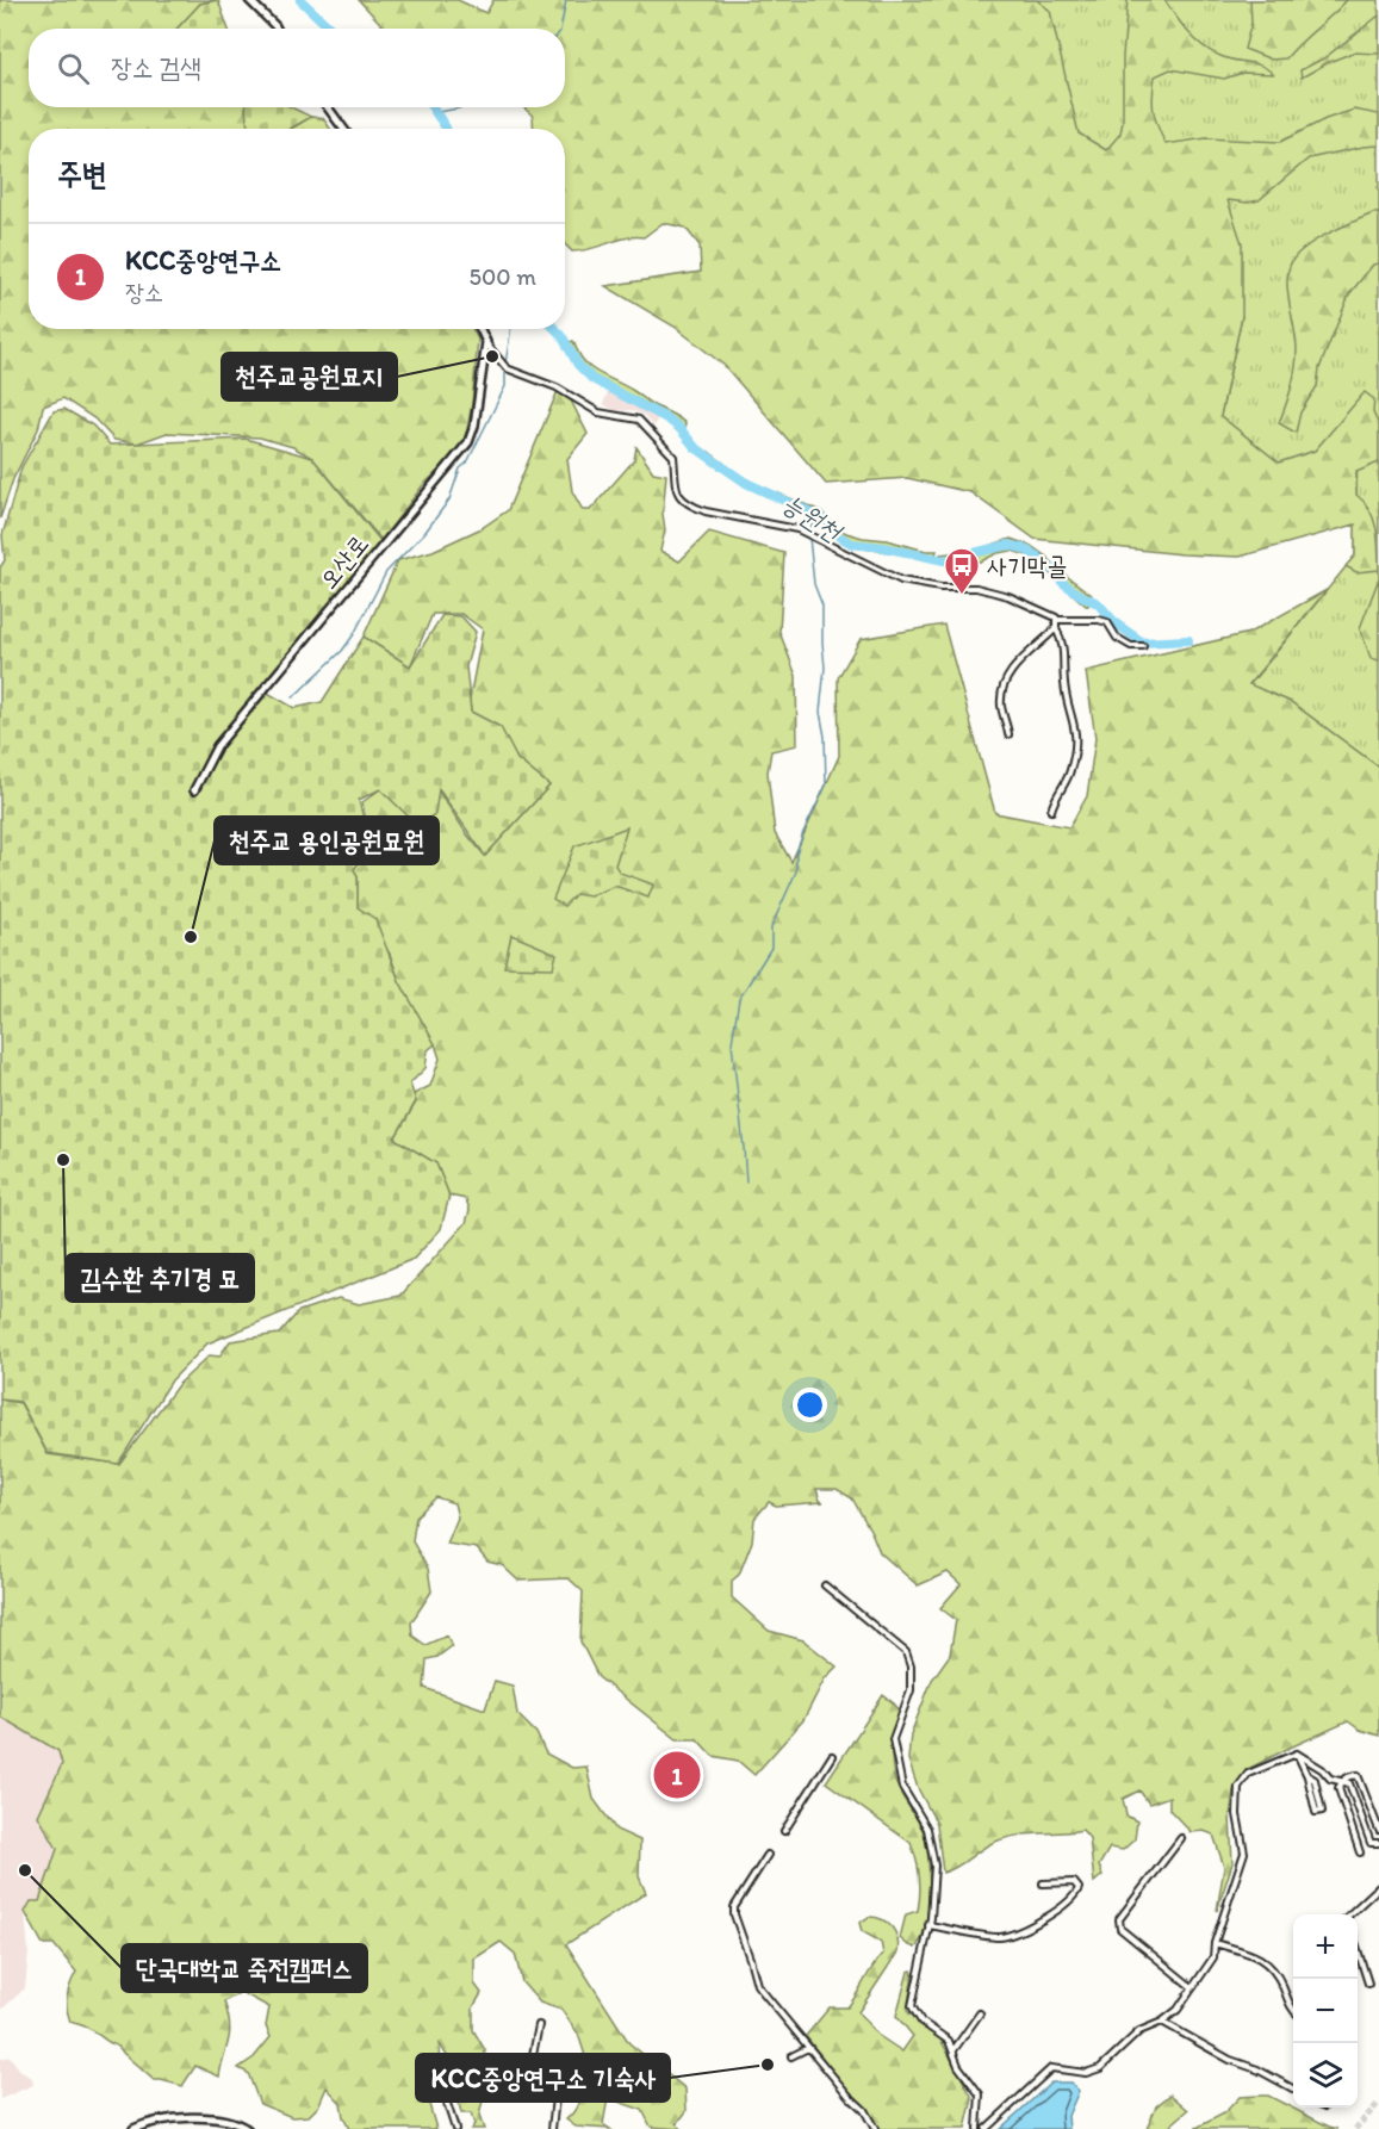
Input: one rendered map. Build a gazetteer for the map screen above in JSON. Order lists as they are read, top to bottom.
{
  "streets": {
    "street": ["오산로"]
  },
  "water": ["능원천"],
  "places": {
    "other": [
      "천주교공원묘지",
      "천주교 용인공원묘원",
      "김수환 추기경 묘",
      "단국대학교 죽전캠퍼스",
      "KCC중앙연구소 기숙사"
    ],
    "bus stop": ["사기막골"]
  },
  "page": {
    "search": "장소 검색",
    "heading": "주변",
    "list": [
      {
        "mark": "1",
        "name": "KCC중앙연구소",
        "note": "장소",
        "value": "500 m"
      }
    ],
    "pins": "1",
    "map_buttons": ["+", "−"]
  }
}
